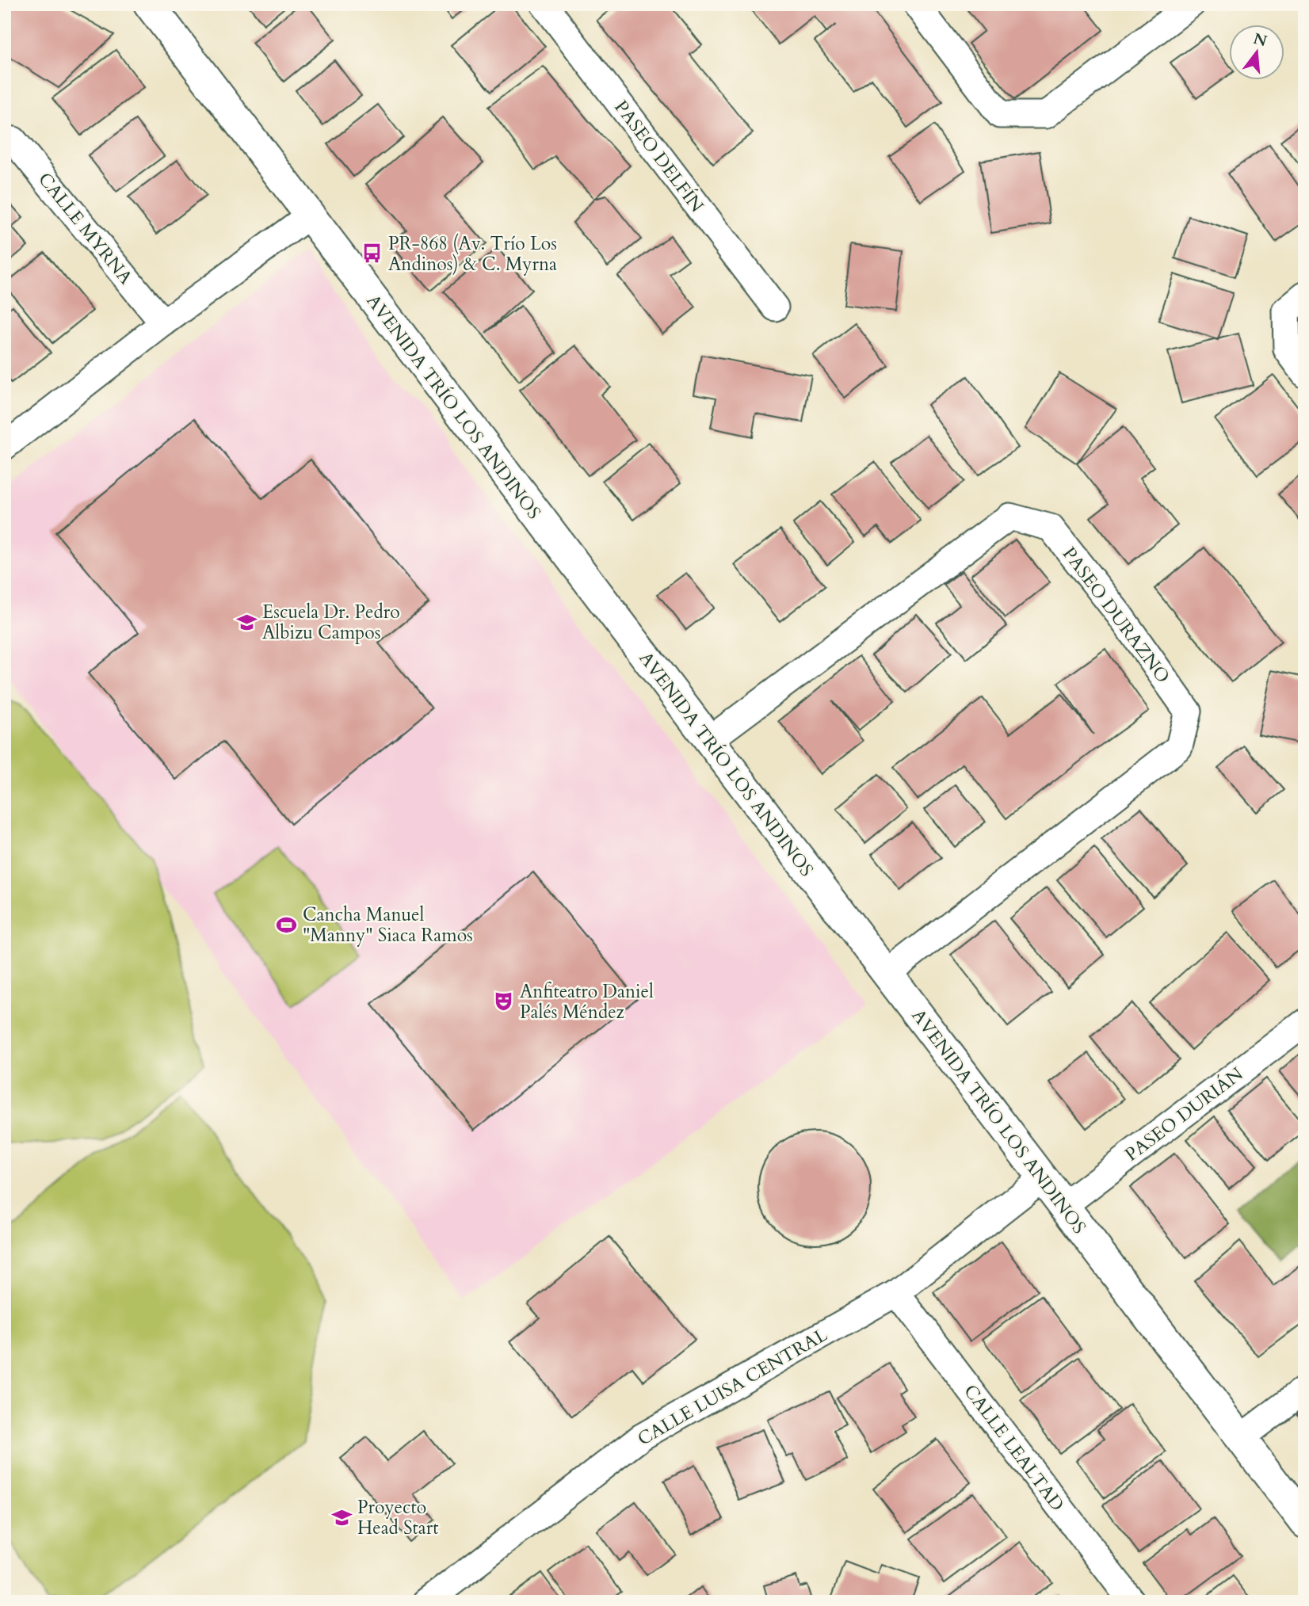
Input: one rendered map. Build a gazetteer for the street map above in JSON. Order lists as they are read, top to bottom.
{
  "streets": {
    "street": [
      "PASEO DELFÍN",
      "CALLE MYRNA",
      "AVENIDA TRÍO LOS ANDINOS",
      "PASEO DURAZNO",
      "PASEO DURIÁN",
      "CALLE LUISA CENTRAL",
      "CALLE LEALTAD"
    ]
  },
  "crossings": [
    ["AVENIDA TRÍO LOS ANDINOS", "PASEO DURAZNO"],
    ["AVENIDA TRÍO LOS ANDINOS", "PASEO DURIÁN"],
    ["AVENIDA TRÍO LOS ANDINOS", "CALLE LUISA CENTRAL"],
    ["CALLE LUISA CENTRAL", "CALLE LEALTAD"]
  ],
  "places": {
    "bus stop": ["PR-868 (Av. Trío Los Andinos) & C. Myrna"],
    "school or university": ["Escuela Dr. Pedro Albizu Campos", "Proyecto Head Start"],
    "sports": ["Cancha Manuel \"Manny\" Siaca Ramos"],
    "theatre": ["Anfiteatro Daniel Palés Méndez"]
  },
  "north": "top"
}
